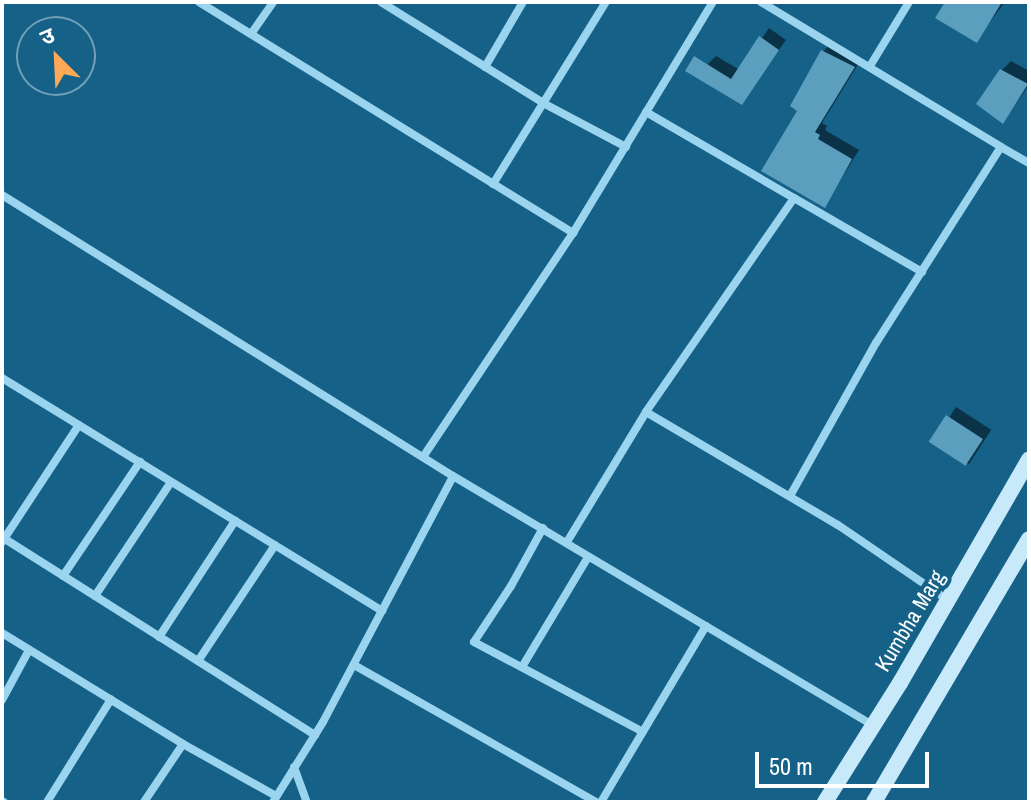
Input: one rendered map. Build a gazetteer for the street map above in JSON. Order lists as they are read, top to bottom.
{
  "streets": {
    "street": ["Kumbha Marg"]
  },
  "scale_bar": "50 m",
  "north": "top left"
}
